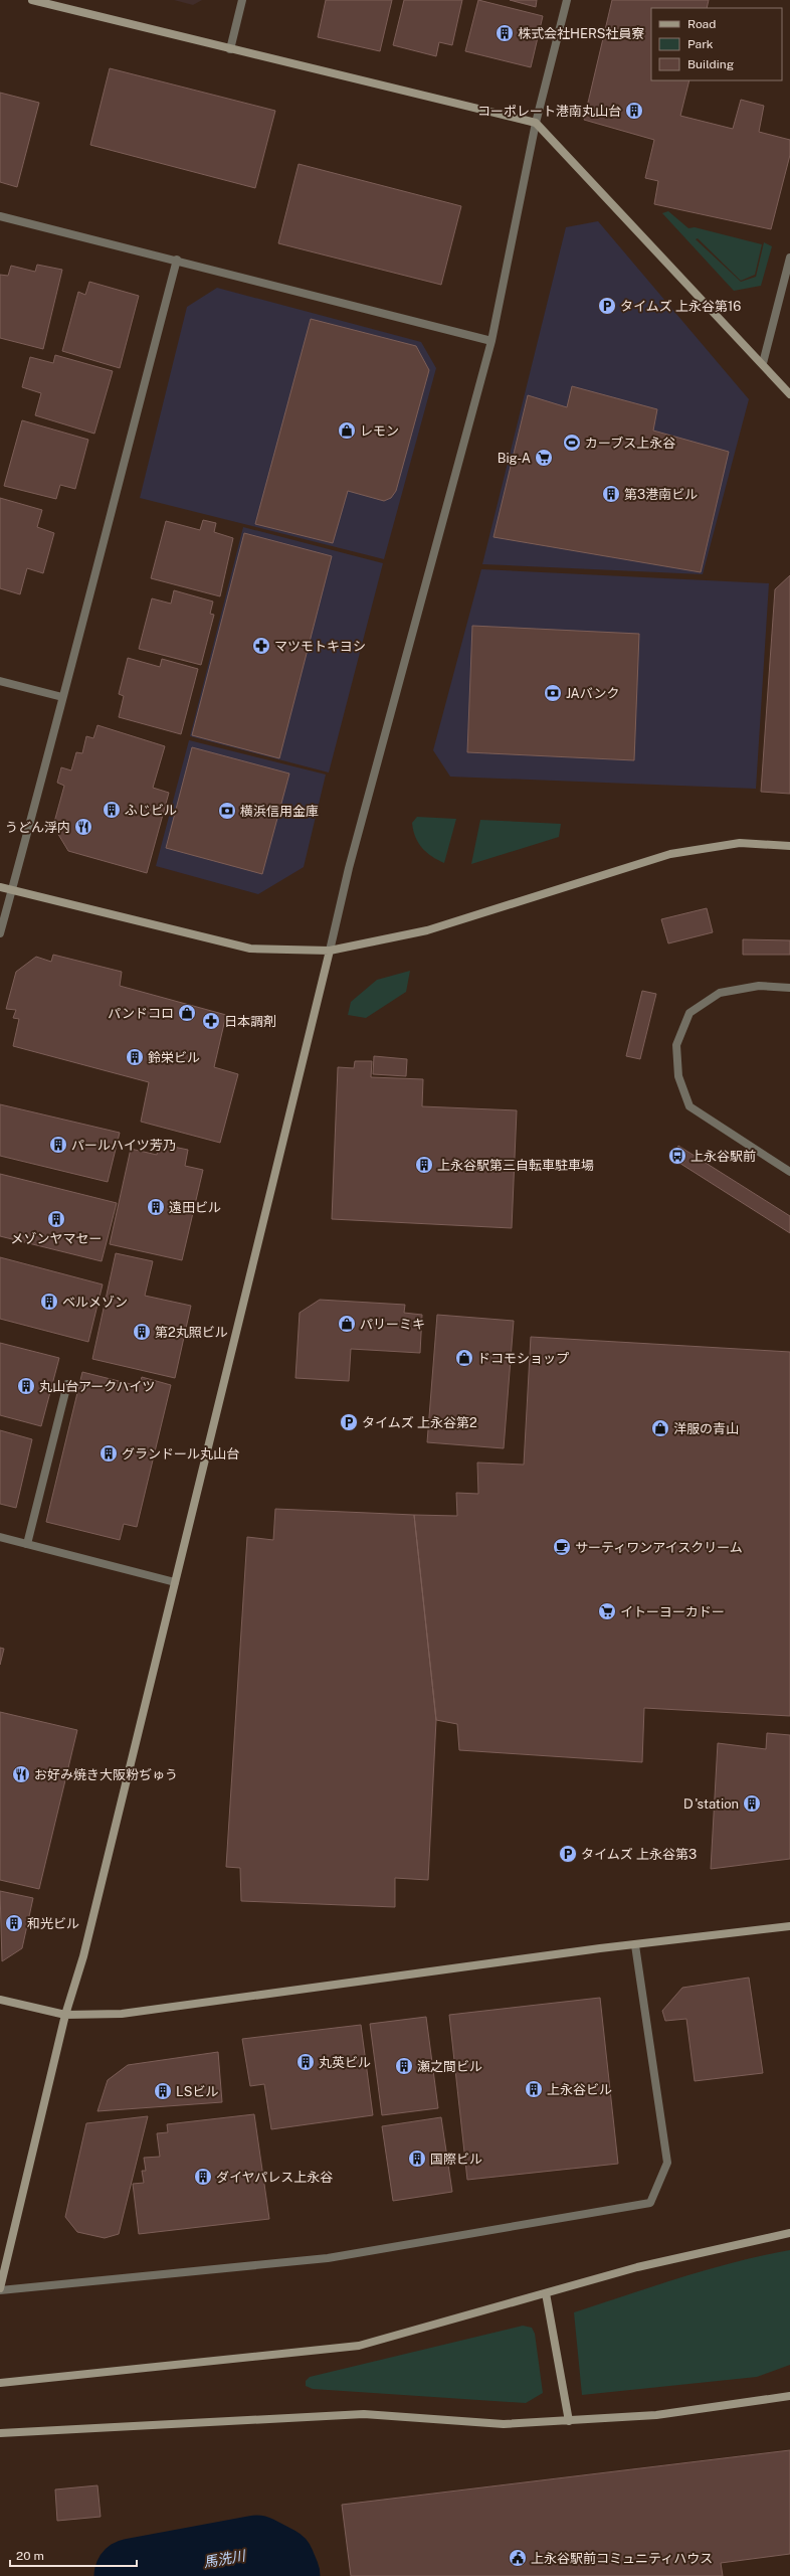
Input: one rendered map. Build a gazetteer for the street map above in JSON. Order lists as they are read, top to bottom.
{
  "water": ["馬洗川"],
  "places": {
    "building": [
      "株式会社HERS社員寮",
      "コーポレート港南丸山台",
      "第3港南ビル",
      "ふじビル",
      "鈴栄ビル",
      "パールハイツ芳乃",
      "上永谷駅第三自転車駐車場",
      "遠田ビル",
      "メゾンヤマセー",
      "ベルメゾン",
      "第2丸照ビル",
      "丸山台アークハイツ",
      "グランドール丸山台",
      "Ｄ'station",
      "和光ビル",
      "丸英ビル",
      "瀬之間ビル",
      "上永谷ビル",
      "LSビル",
      "国際ビル",
      "ダイヤパレス上永谷"
    ],
    "parking": ["タイムズ 上永谷第16", "タイムズ 上永谷第2", "タイムズ 上永谷第3"],
    "shop": [
      "レモン",
      "パンドコロ",
      "パリーミキ",
      "ドコモショップ",
      "洋服の青山"
    ],
    "sports": ["カーブス上永谷"],
    "supermarket": ["Big-A", "イトーヨーカドー"],
    "pharmacy": ["マツモトキヨシ", "日本調剤"],
    "bank": ["JAバンク", "横浜信用金庫"],
    "restaurant": ["うどん浮内", "お好み焼き大阪粉ぢゅう"],
    "bus stop": ["上永谷駅前"],
    "cafe": ["サーティワンアイスクリーム"],
    "public building": ["上永谷駅前コミュニティハウス"]
  },
  "legend": ["Road", "Park", "Building"],
  "scale_bar": "20 m"
}
